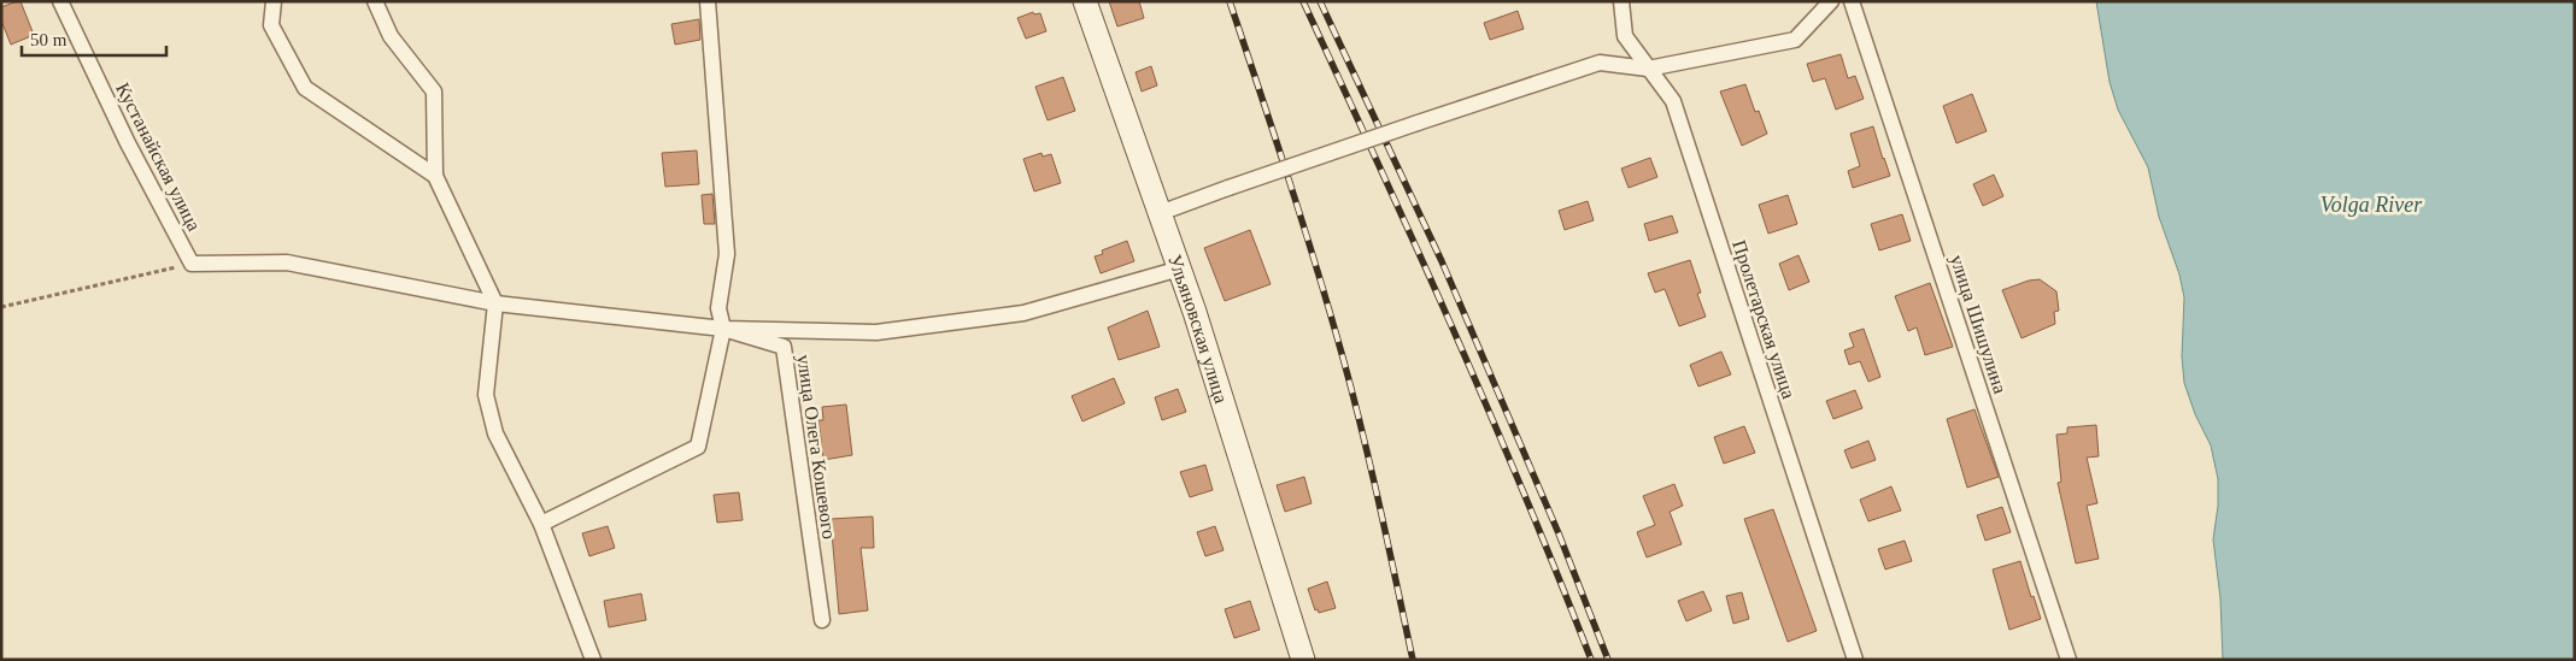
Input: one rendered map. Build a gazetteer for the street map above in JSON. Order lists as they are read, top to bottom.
{
  "streets": {
    "main road": ["Ульяновская улица"],
    "street": [
      "Кустанайская улица",
      "Пролетарская улица",
      "улица Шишулина",
      "улица Олега Кошевого"
    ]
  },
  "water": ["Volga River"],
  "scale_bar": "50 m"
}
